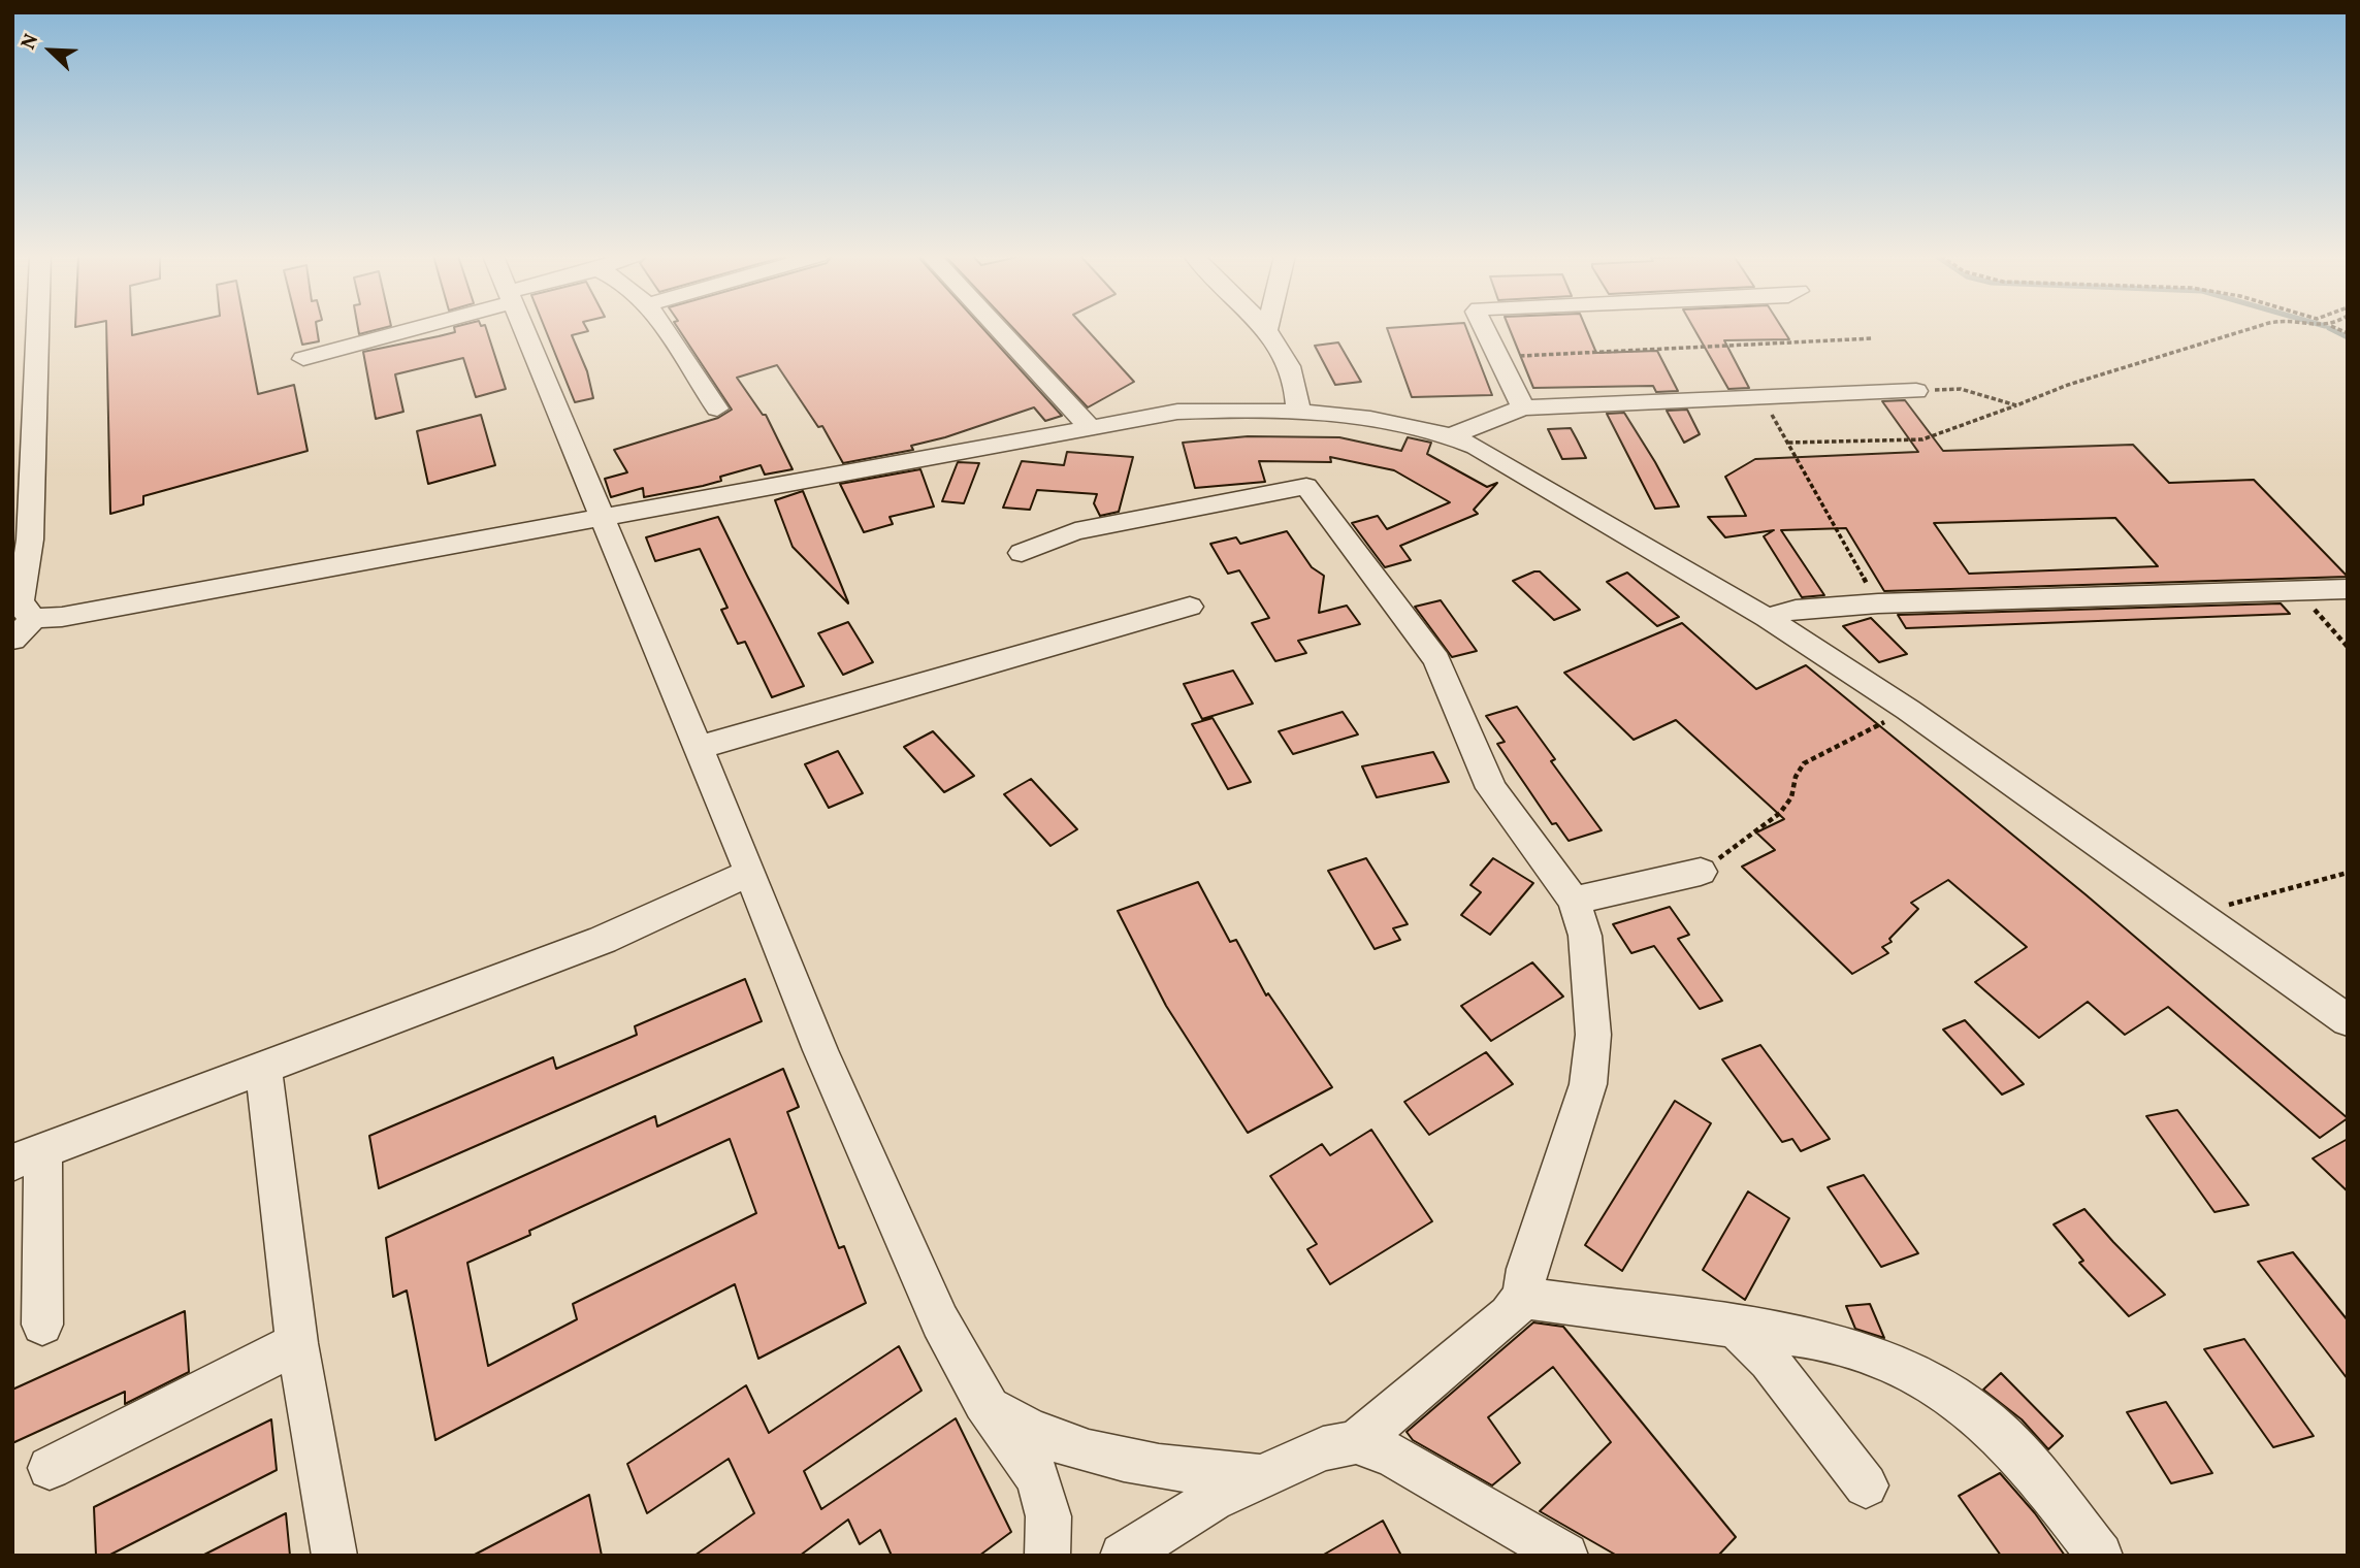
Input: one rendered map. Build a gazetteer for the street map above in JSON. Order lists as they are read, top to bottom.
{
  "north": "top left"
}
